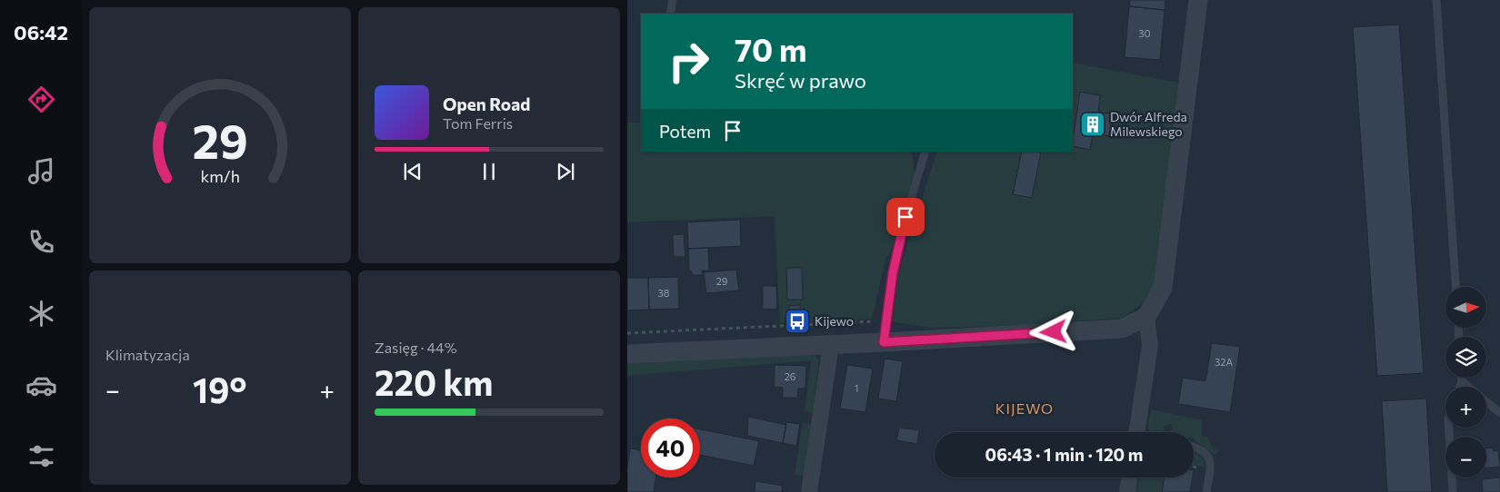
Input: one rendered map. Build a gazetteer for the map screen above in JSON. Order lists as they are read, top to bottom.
{
  "districts": ["KIJEWO"],
  "places": {
    "building": ["Dwór Alfreda Milewskiego"],
    "bus stop": ["Kijewo"]
  },
  "house_numbers": [
    "30",
    "29",
    "38",
    "32A",
    "26",
    "1"
  ],
  "north": "right",
  "page": {
    "tabs": "06:42",
    "turn": ["70 m", "Skręć w prawo"],
    "song": ["Open Road", "Tom Ferris"],
    "then": "Potem",
    "tile": [
      "Klimatyzacja",
      ["Zasięg · 44%", "220 km"]
    ],
    "map_buttons": ["+", "−"],
    "heat": ["−", "19°", "+"],
    "limit": "40",
    "trip": "06:43 · 1 min · 120 m",
    "gauge": ["29", "km/h"]
  }
}
